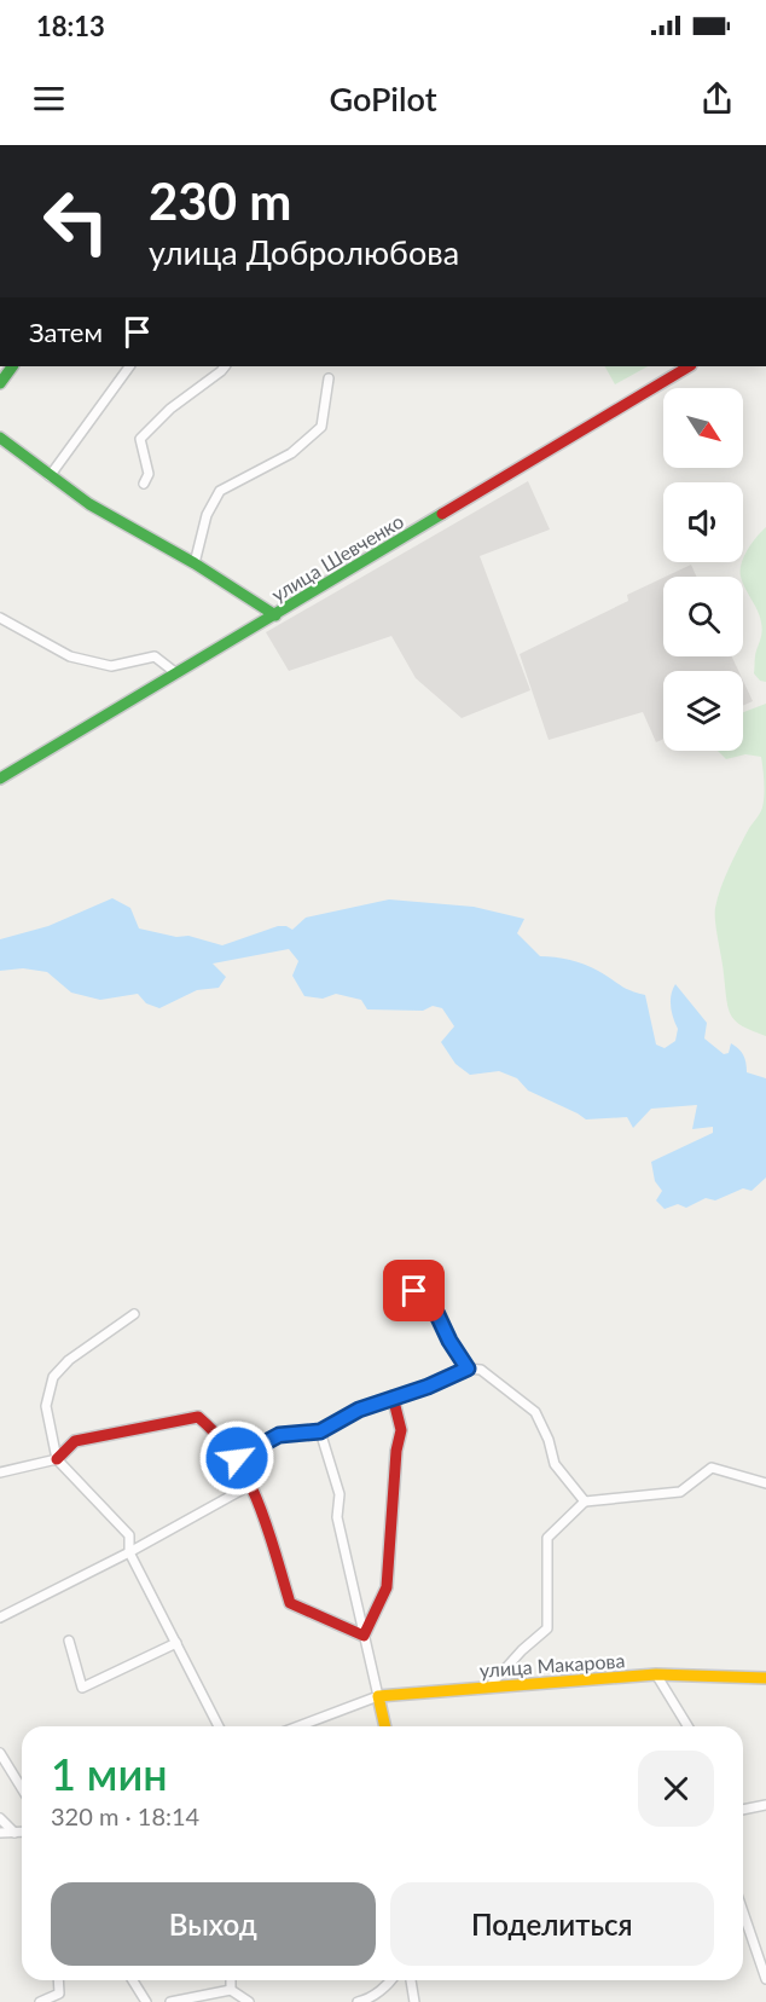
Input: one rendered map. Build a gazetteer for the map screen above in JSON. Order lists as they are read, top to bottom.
{
  "streets": {
    "street": ["улица Шевченко", "улица Макарова"]
  },
  "north": "bottom right",
  "page": {
    "status": "18:13",
    "header": "GoPilot",
    "turn": ["230 m", "улица Добролюбова"],
    "then": "Затем",
    "heading": ["1 мин", "320 m · 18:14"],
    "buttons": ["Выход", "Поделиться"]
  }
}
